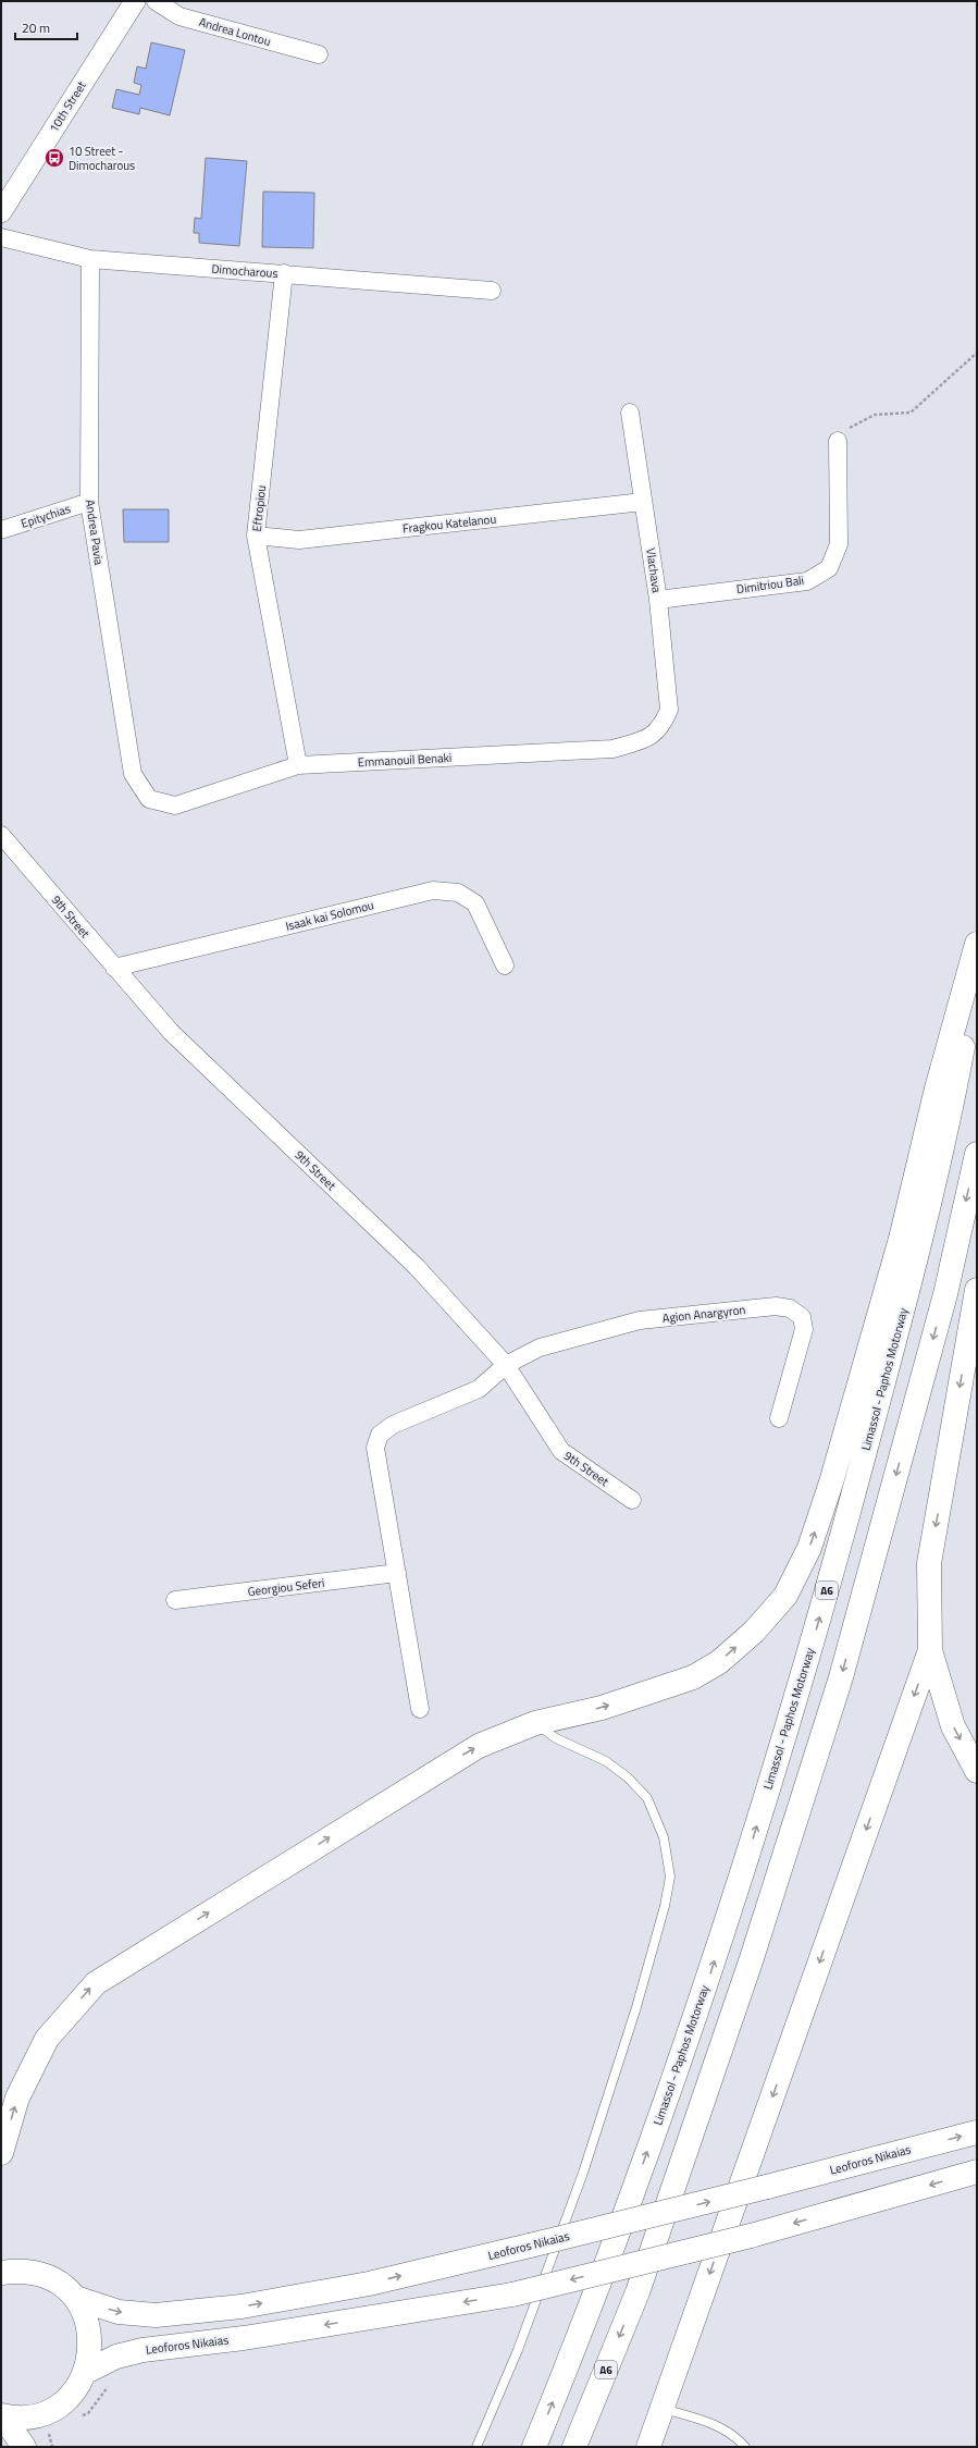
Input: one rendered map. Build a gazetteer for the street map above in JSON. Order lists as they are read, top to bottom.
{
  "streets": {
    "main road": ["Limassol - Paphos Motorway", "A6", "Leoforos Nikaias"],
    "street": [
      "Andrea Lontou",
      "10th Street",
      "Dimocharous",
      "Eftropiou",
      "Epitychias",
      "Fragkou Katelanou",
      "Andrea Pavia",
      "Vlachava",
      "Dimitriou Bali",
      "Emmanouil Benaki",
      "Isaak kai Solomou",
      "9th Street",
      "Agion Anargyron",
      "Georgiou Seferi"
    ]
  },
  "crossings": [
    ["Dimocharous", "Eftropiou"],
    ["Dimocharous", "Andrea Pavia"],
    ["Eftropiou", "Fragkou Katelanou"],
    ["Eftropiou", "Emmanouil Benaki"],
    ["Epitychias", "Andrea Pavia"],
    ["Fragkou Katelanou", "Vlachava"],
    ["Andrea Pavia", "Emmanouil Benaki"],
    ["Vlachava", "Dimitriou Bali"],
    ["Vlachava", "Emmanouil Benaki"],
    ["Isaak kai Solomou", "9th Street"],
    ["9th Street", "Agion Anargyron"],
    ["Agion Anargyron", "Georgiou Seferi"]
  ],
  "places": {
    "bus stop": ["10 Street - Dimocharous"]
  },
  "scale_bar": "20 m"
}
